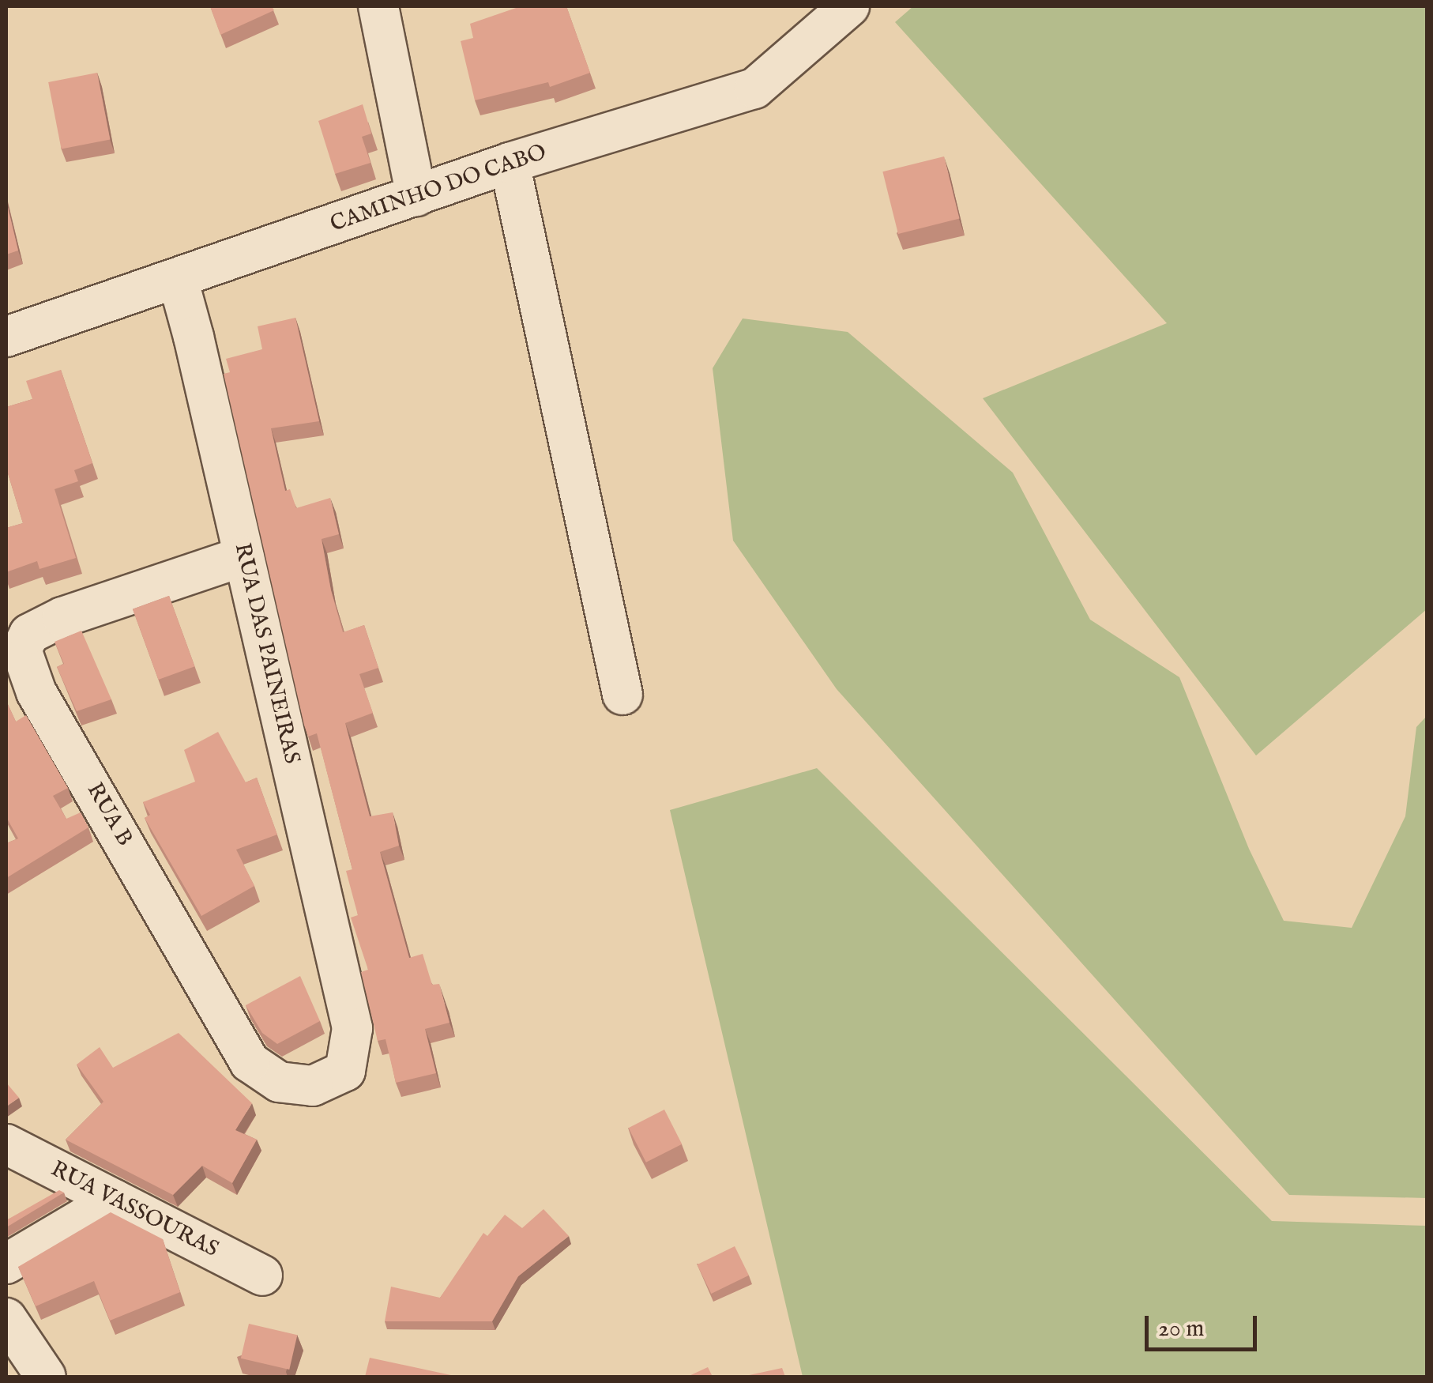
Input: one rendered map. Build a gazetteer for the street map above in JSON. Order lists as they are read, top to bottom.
{
  "streets": {
    "street": [
      "CAMINHO DO CABO",
      "RUA DAS PAINEIRAS",
      "RUA B",
      "RUA VASSOURAS"
    ]
  },
  "crossings": [
    ["CAMINHO DO CABO", "RUA DAS PAINEIRAS"],
    ["RUA DAS PAINEIRAS", "RUA B"]
  ],
  "scale_bar": "20 m"
}
